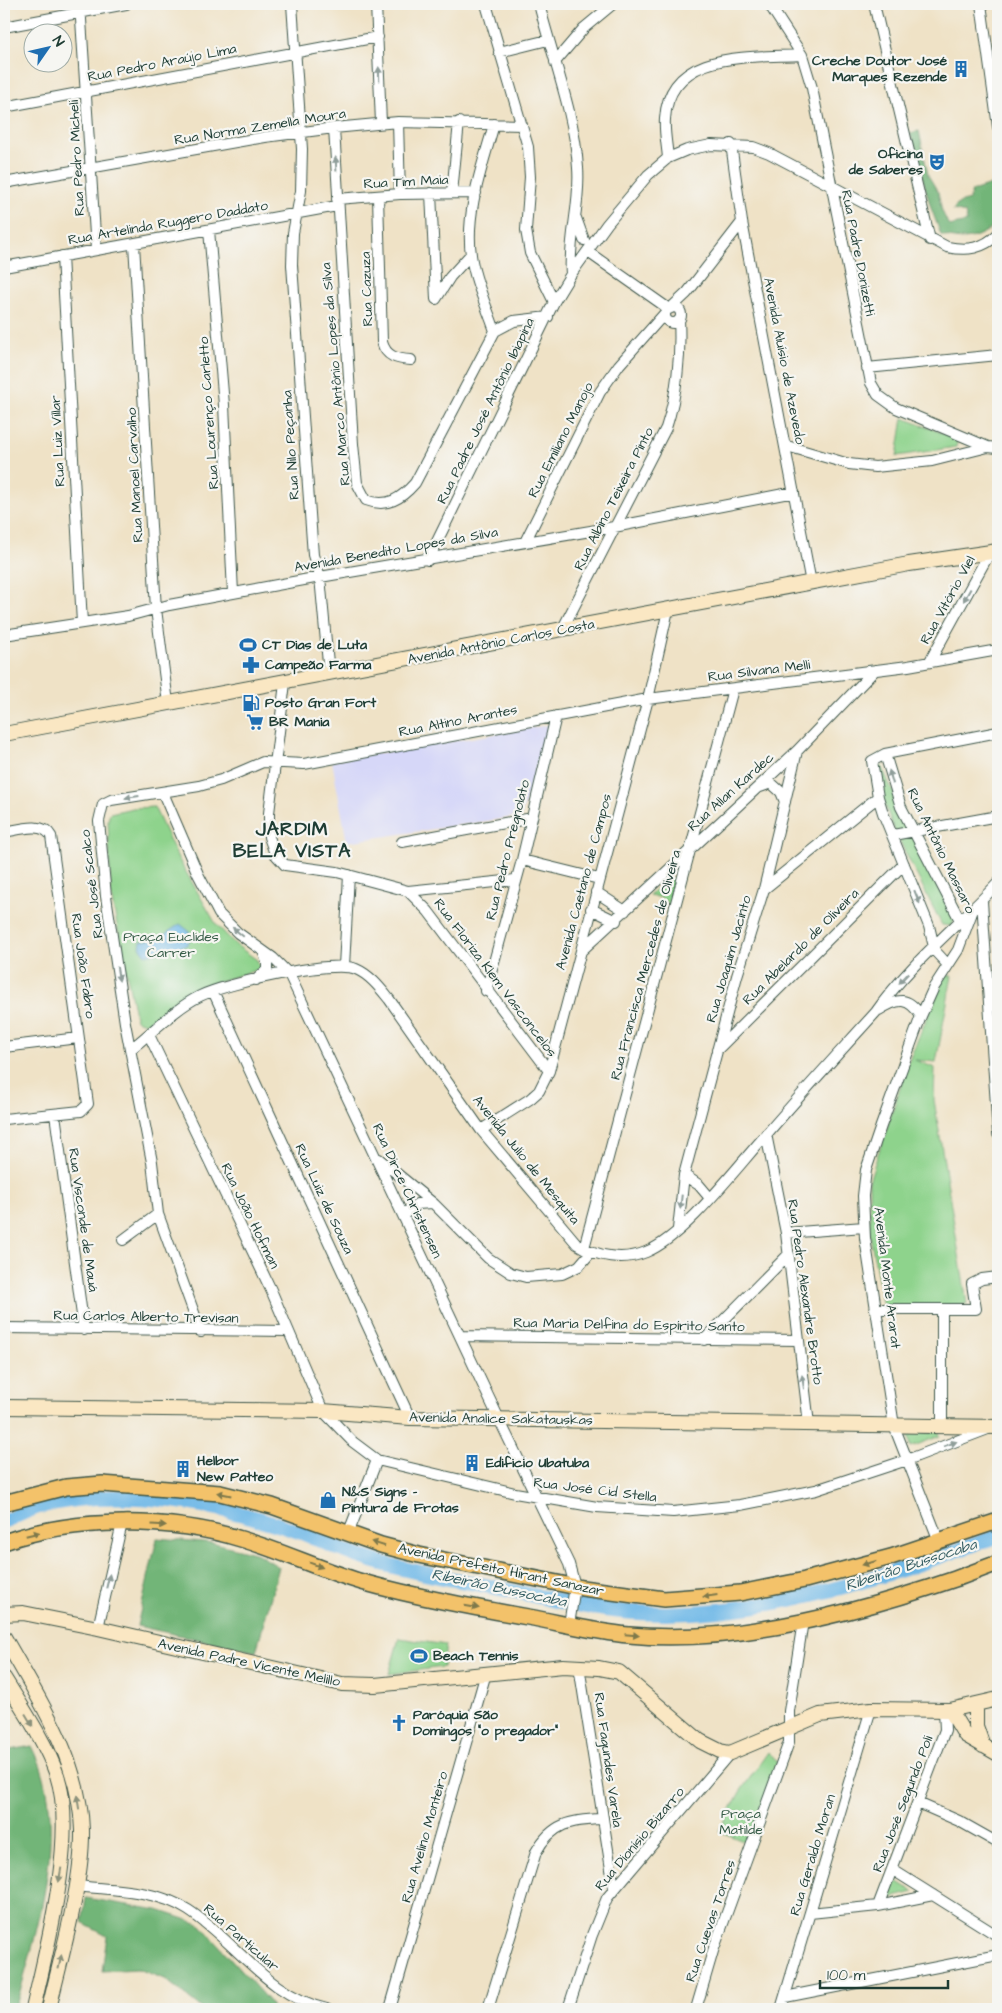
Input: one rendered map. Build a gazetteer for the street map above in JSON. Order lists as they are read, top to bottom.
{
  "streets": {
    "main road": [
      "Avenida Antônio Carlos Costa",
      "Avenida Analice Sakatauskas",
      "Avenida Prefeito Hirant Sanazar",
      "Avenida Padre Vicente Melillo"
    ],
    "street": [
      "Rua Pedro Araújo Lima",
      "Rua Norma Zemella Moura",
      "Rua Pedro Micheli",
      "Rua Tim Maia",
      "Rua Artelinda Ruggero Daddato",
      "Rua Padre Donizetti",
      "Rua Cazuza",
      "Avenida Aluísio de Azevedo",
      "Rua Marco Antônio Lopes da Silva",
      "Rua Padre José Antônio Ibiapina",
      "Rua Lourenço Carletto",
      "Rua Emiliano Manojo",
      "Rua Luiz Villar",
      "Rua Nilo Peçanha",
      "Rua Manoel Carvalho",
      "Rua Albino Teixeira Pinto",
      "Avenida Benedito Lopes da Silva",
      "Rua Vitório Viel",
      "Rua Silvana Melli",
      "Rua Altino Arantes",
      "Rua Allan Kardec",
      "Rua Pedro Pregnolato",
      "Rua Antônio Massaro",
      "Avenida Caetano de Campos",
      "Rua José Scalco",
      "Rua Abelardo de Oliveira",
      "Rua Joaquim Jacinto",
      "Rua Francisca Mercedes de Oliveira",
      "Rua João Fabro",
      "Rua Floriza Klem Vasconcelos",
      "Avenida Julio de Mesquita",
      "Rua Dirce Christensen",
      "Rua Luiz de Souza",
      "Rua João Hofman",
      "Rua Visconde de Mauá",
      "Avenida Monte Ararat",
      "Rua Pedro Alexandre Brotto",
      "Rua Carlos Alberto Trevisan",
      "Rua Maria Delfina do Espírito Santo",
      "Rua José Cid Stella",
      "Rua Fagundes Varela",
      "Rua José Segundo Poli",
      "Rua Avelino Monteiro",
      "Rua Dionísio Bizarro",
      "Rua Geraldo Moran",
      "Rua Cuevas Torres",
      "Rua Particular"
    ]
  },
  "crossings": [
    ["Rua Pedro Araújo Lima", "Rua Pedro Micheli"],
    ["Rua Pedro Araújo Lima", "Rua Nilo Peçanha"],
    ["Rua Norma Zemella Moura", "Rua Pedro Micheli"],
    ["Rua Norma Zemella Moura", "Rua Nilo Peçanha"],
    ["Rua Pedro Micheli", "Rua Artelinda Ruggero Daddato"],
    ["Rua Tim Maia", "Rua Artelinda Ruggero Daddato"],
    ["Rua Tim Maia", "Rua Cazuza"],
    ["Rua Tim Maia", "Rua Marco Antônio Lopes da Silva"],
    ["Rua Artelinda Ruggero Daddato", "Rua Marco Antônio Lopes da Silva"],
    ["Rua Artelinda Ruggero Daddato", "Rua Lourenço Carletto"],
    ["Rua Artelinda Ruggero Daddato", "Rua Luiz Villar"],
    ["Rua Artelinda Ruggero Daddato", "Rua Nilo Peçanha"],
    ["Rua Artelinda Ruggero Daddato", "Rua Manoel Carvalho"],
    ["Rua Padre Donizetti", "Rua Padre José Antônio Ibiapina"],
    ["Avenida Aluísio de Azevedo", "Rua Padre José Antônio Ibiapina"],
    ["Avenida Aluísio de Azevedo", "Rua Emiliano Manojo"],
    ["Avenida Aluísio de Azevedo", "Avenida Benedito Lopes da Silva"],
    ["Avenida Aluísio de Azevedo", "Avenida Antônio Carlos Costa"],
    ["Rua Padre José Antônio Ibiapina", "Avenida Benedito Lopes da Silva"],
    ["Rua Lourenço Carletto", "Avenida Benedito Lopes da Silva"],
    ["Rua Emiliano Manojo", "Rua Albino Teixeira Pinto"],
    ["Rua Emiliano Manojo", "Avenida Benedito Lopes da Silva"],
    ["Rua Luiz Villar", "Avenida Benedito Lopes da Silva"],
    ["Rua Nilo Peçanha", "Avenida Benedito Lopes da Silva"],
    ["Rua Nilo Peçanha", "Avenida Antônio Carlos Costa"],
    ["Rua Manoel Carvalho", "Avenida Benedito Lopes da Silva"],
    ["Rua Manoel Carvalho", "Avenida Antônio Carlos Costa"],
    ["Rua Albino Teixeira Pinto", "Avenida Benedito Lopes da Silva"],
    ["Rua Albino Teixeira Pinto", "Avenida Antônio Carlos Costa"],
    ["Rua Vitório Viel", "Avenida Antônio Carlos Costa"],
    ["Rua Vitório Viel", "Rua Silvana Melli"],
    ["Avenida Antônio Carlos Costa", "Avenida Caetano de Campos"],
    ["Rua Silvana Melli", "Rua Altino Arantes"],
    ["Rua Silvana Melli", "Rua Allan Kardec"],
    ["Rua Silvana Melli", "Avenida Caetano de Campos"],
    ["Rua Silvana Melli", "Rua Francisca Mercedes de Oliveira"],
    ["Rua Altino Arantes", "Rua Pedro Pregnolato"],
    ["Rua Altino Arantes", "Avenida Caetano de Campos"],
    ["Rua Altino Arantes", "Rua José Scalco"],
    ["Rua Allan Kardec", "Avenida Caetano de Campos"],
    ["Rua Allan Kardec", "Rua Joaquim Jacinto"],
    ["Rua Allan Kardec", "Rua Francisca Mercedes de Oliveira"],
    ["Rua Pedro Pregnolato", "Rua Floriza Klem Vasconcelos"],
    ["Rua Antônio Massaro", "Avenida Monte Ararat"],
    ["Avenida Caetano de Campos", "Rua Floriza Klem Vasconcelos"],
    ["Avenida Caetano de Campos", "Avenida Julio de Mesquita"],
    ["Rua José Scalco", "Avenida Julio de Mesquita"],
    ["Rua José Scalco", "Rua Carlos Alberto Trevisan"],
    ["Rua Abelardo de Oliveira", "Rua Joaquim Jacinto"],
    ["Rua Francisca Mercedes de Oliveira", "Avenida Julio de Mesquita"],
    ["Rua João Fabro", "Rua Visconde de Mauá"],
    ["Avenida Julio de Mesquita", "Rua Dirce Christensen"],
    ["Avenida Julio de Mesquita", "Rua Luiz de Souza"],
    ["Avenida Julio de Mesquita", "Rua João Hofman"],
    ["Rua Dirce Christensen", "Rua Maria Delfina do Espírito Santo"],
    ["Rua Dirce Christensen", "Avenida Analice Sakatauskas"],
    ["Rua Dirce Christensen", "Rua José Cid Stella"],
    ["Rua Dirce Christensen", "Avenida Prefeito Hirant Sanazar"],
    ["Rua Luiz de Souza", "Avenida Analice Sakatauskas"],
    ["Rua João Hofman", "Rua Carlos Alberto Trevisan"],
    ["Rua João Hofman", "Avenida Analice Sakatauskas"],
    ["Rua João Hofman", "Rua José Cid Stella"],
    ["Rua Visconde de Mauá", "Rua Carlos Alberto Trevisan"],
    ["Avenida Monte Ararat", "Avenida Analice Sakatauskas"],
    ["Avenida Monte Ararat", "Rua José Cid Stella"],
    ["Avenida Monte Ararat", "Avenida Prefeito Hirant Sanazar"],
    ["Rua Pedro Alexandre Brotto", "Rua Maria Delfina do Espírito Santo"],
    ["Rua Pedro Alexandre Brotto", "Avenida Analice Sakatauskas"],
    ["Avenida Analice Sakatauskas", "Rua José Cid Stella"],
    ["Avenida Padre Vicente Melillo", "Rua Fagundes Varela"],
    ["Avenida Padre Vicente Melillo", "Rua Avelino Monteiro"],
    ["Avenida Padre Vicente Melillo", "Rua Dionísio Bizarro"],
    ["Rua Fagundes Varela", "Rua Dionísio Bizarro"]
  ],
  "one_way": ["Rua Vitório Viel", "Rua José Scalco"],
  "districts": ["JARDIM BELA VISTA"],
  "water": ["Ribeirão Bussocaba"],
  "parks": ["Praça Euclides Carrer", "Praça Matilde"],
  "places": {
    "building": ["Creche Doutor José Marques Rezende", "Edificio Ubatuba", "Helbor New Patteo"],
    "theatre": ["Oficina de Saberes"],
    "sports": ["CT Dias de Luta", "Beach Tennis"],
    "pharmacy": ["Campeão Farma"],
    "fuel station": ["Posto Gran Fort"],
    "supermarket": ["BR Mania"],
    "shop": ["N&S Signs - Pintura de Frotas"],
    "church": ["Paróquia São Domingos “o pregador”"]
  },
  "scale_bar": "100 m",
  "north": "top right"
}
